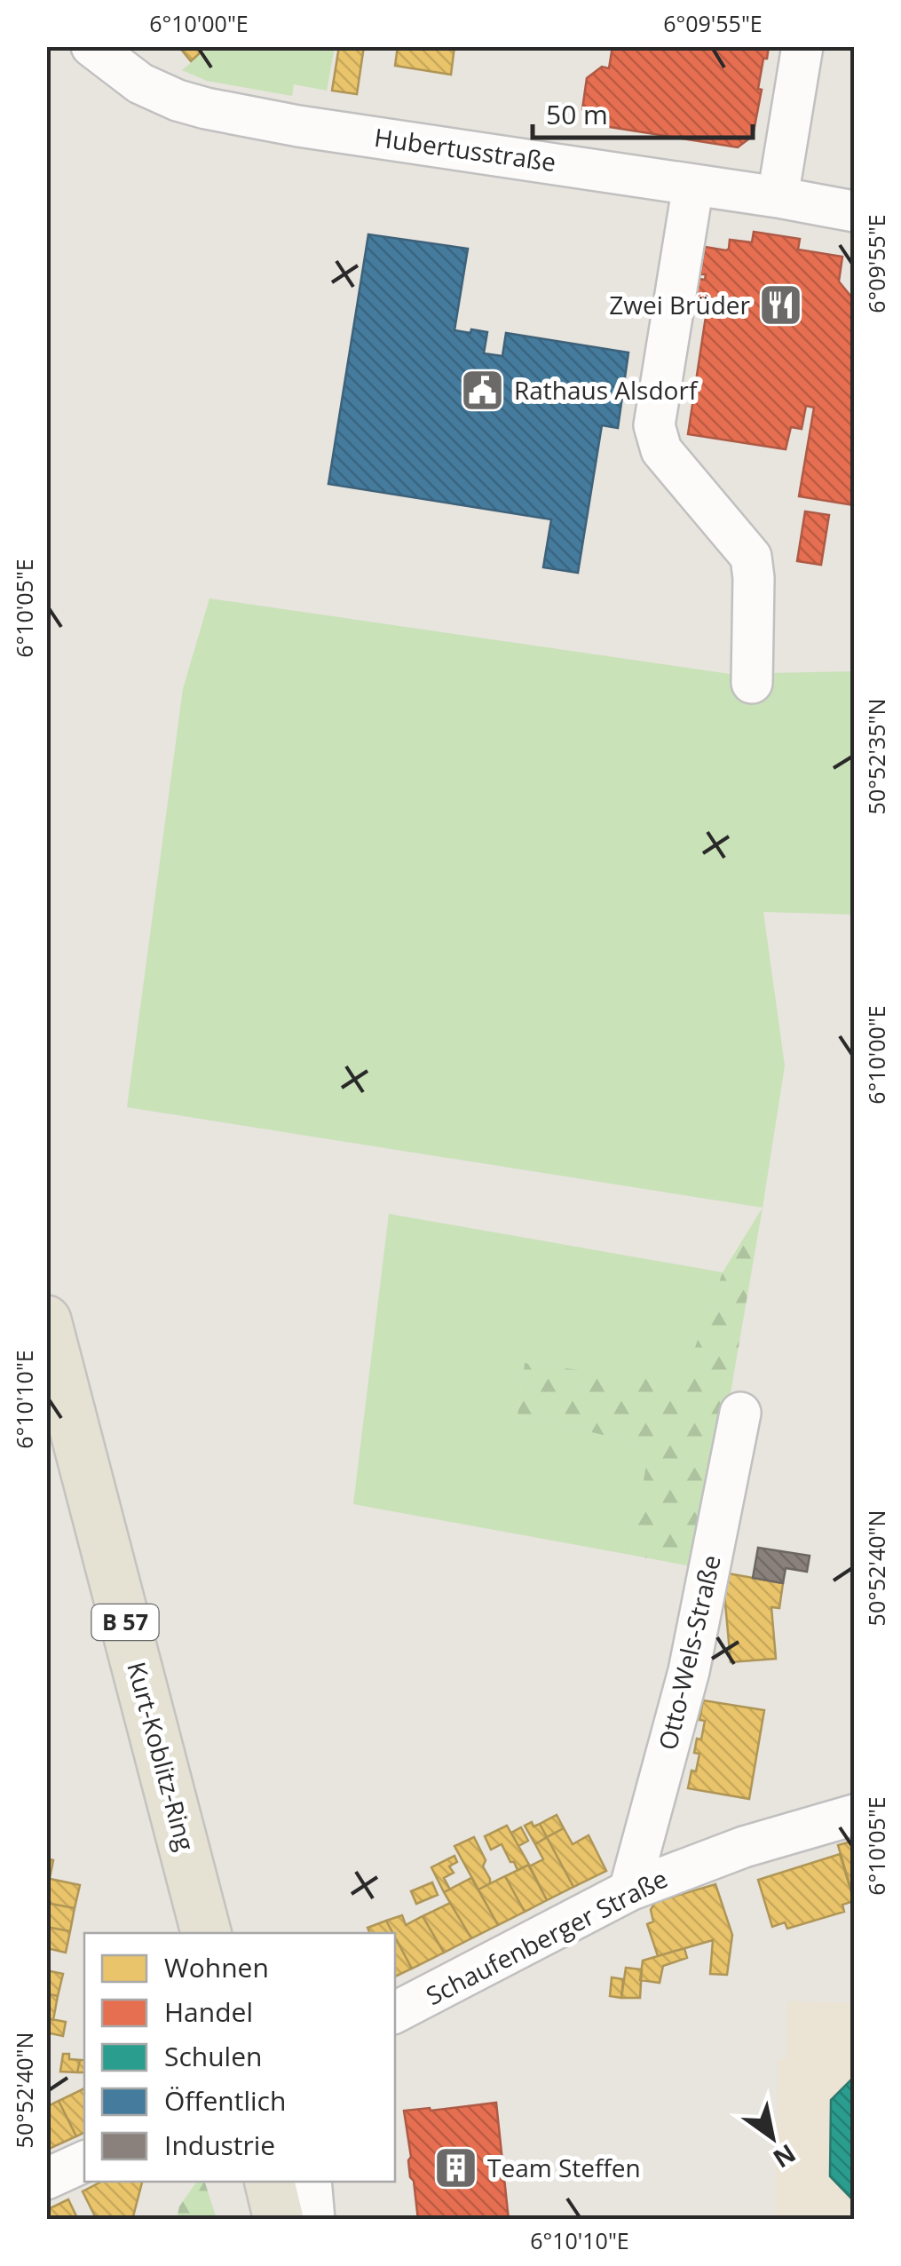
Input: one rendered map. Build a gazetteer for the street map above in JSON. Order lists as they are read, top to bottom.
{
  "streets": {
    "main road": ["B 57", "Kurt-Koblitz-Ring"],
    "street": ["Hubertusstraße", "Otto-Wels-Straße", "Schaufenberger Straße"]
  },
  "crossings": [
    ["Otto-Wels-Straße", "Schaufenberger Straße"]
  ],
  "places": {
    "restaurant": ["Zwei Brüder"],
    "public building": ["Rathaus Alsdorf"],
    "building": ["Team Steffen"]
  },
  "legend": [
    "Wohnen",
    "Handel",
    "Schulen",
    "Öffentlich",
    "Industrie"
  ],
  "scale_bar": "50 m",
  "north": "bottom right",
  "coordinates": [
    "6°10'00\"E",
    "6°09'55\"E",
    "6°10'05\"E",
    "50°52'35\"N",
    "6°10'10\"E",
    "50°52'40\"N"
  ]
}
